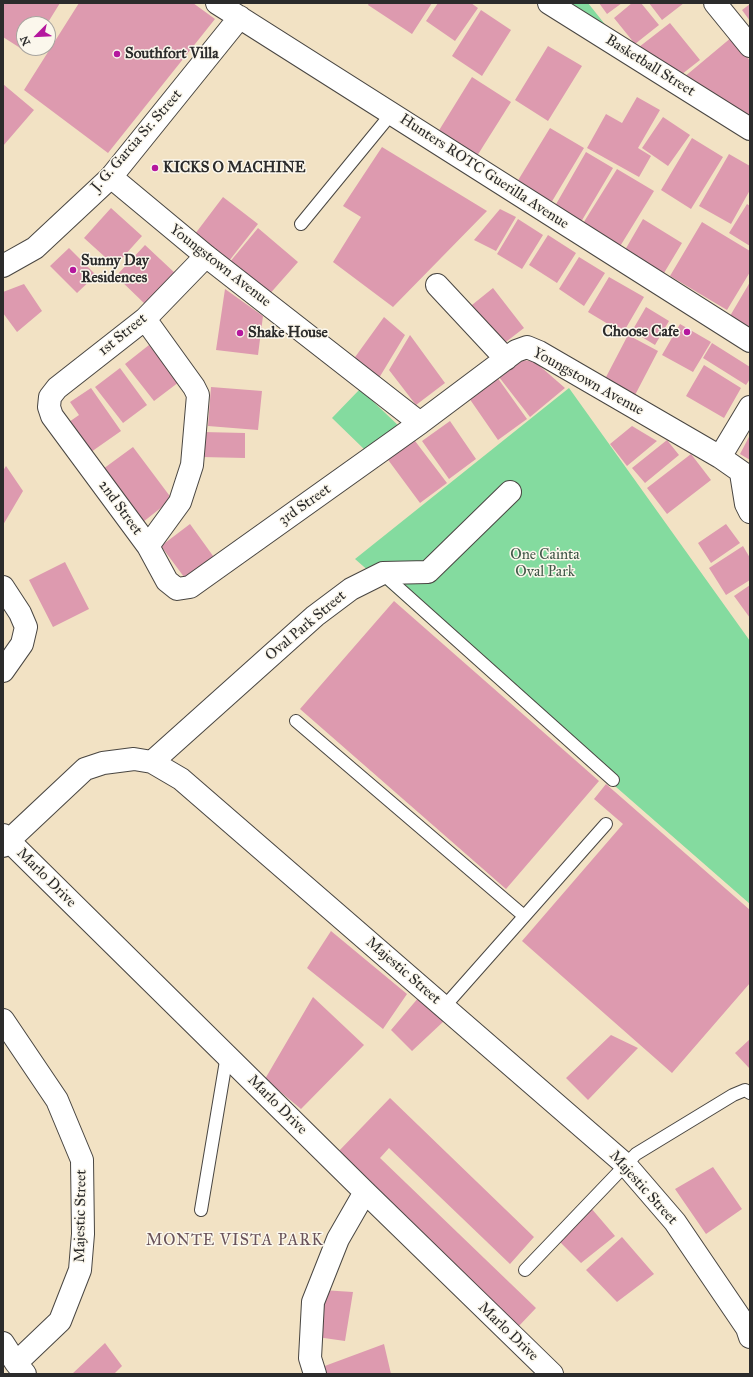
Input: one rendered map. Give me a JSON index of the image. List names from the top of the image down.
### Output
{
  "streets": {
    "street": [
      "Basketball Street",
      "J. G. Garcia Sr. Street",
      "Hunters ROTC Guerilla Avenue",
      "Youngstown Avenue",
      "1st Street",
      "3rd Street",
      "2nd Street",
      "Oval Park Street",
      "Marlo Drive",
      "Majestic Street"
    ]
  },
  "crossings": [
    ["J. G. Garcia Sr. Street", "Hunters ROTC Guerilla Avenue"],
    ["J. G. Garcia Sr. Street", "Youngstown Avenue"],
    ["Youngstown Avenue", "1st Street"],
    ["Youngstown Avenue", "3rd Street"],
    ["1st Street", "2nd Street"],
    ["3rd Street", "2nd Street"],
    ["Oval Park Street", "Majestic Street"],
    ["Marlo Drive", "Majestic Street"]
  ],
  "districts": ["MONTE VISTA PARK"],
  "parks": ["One Cainta Oval Park"],
  "places": [
    "Southfort Villa",
    "KICKS O MACHINE",
    "Sunny Day Residences",
    "Choose Cafe",
    "Shake House"
  ],
  "north": "bottom left"
}
